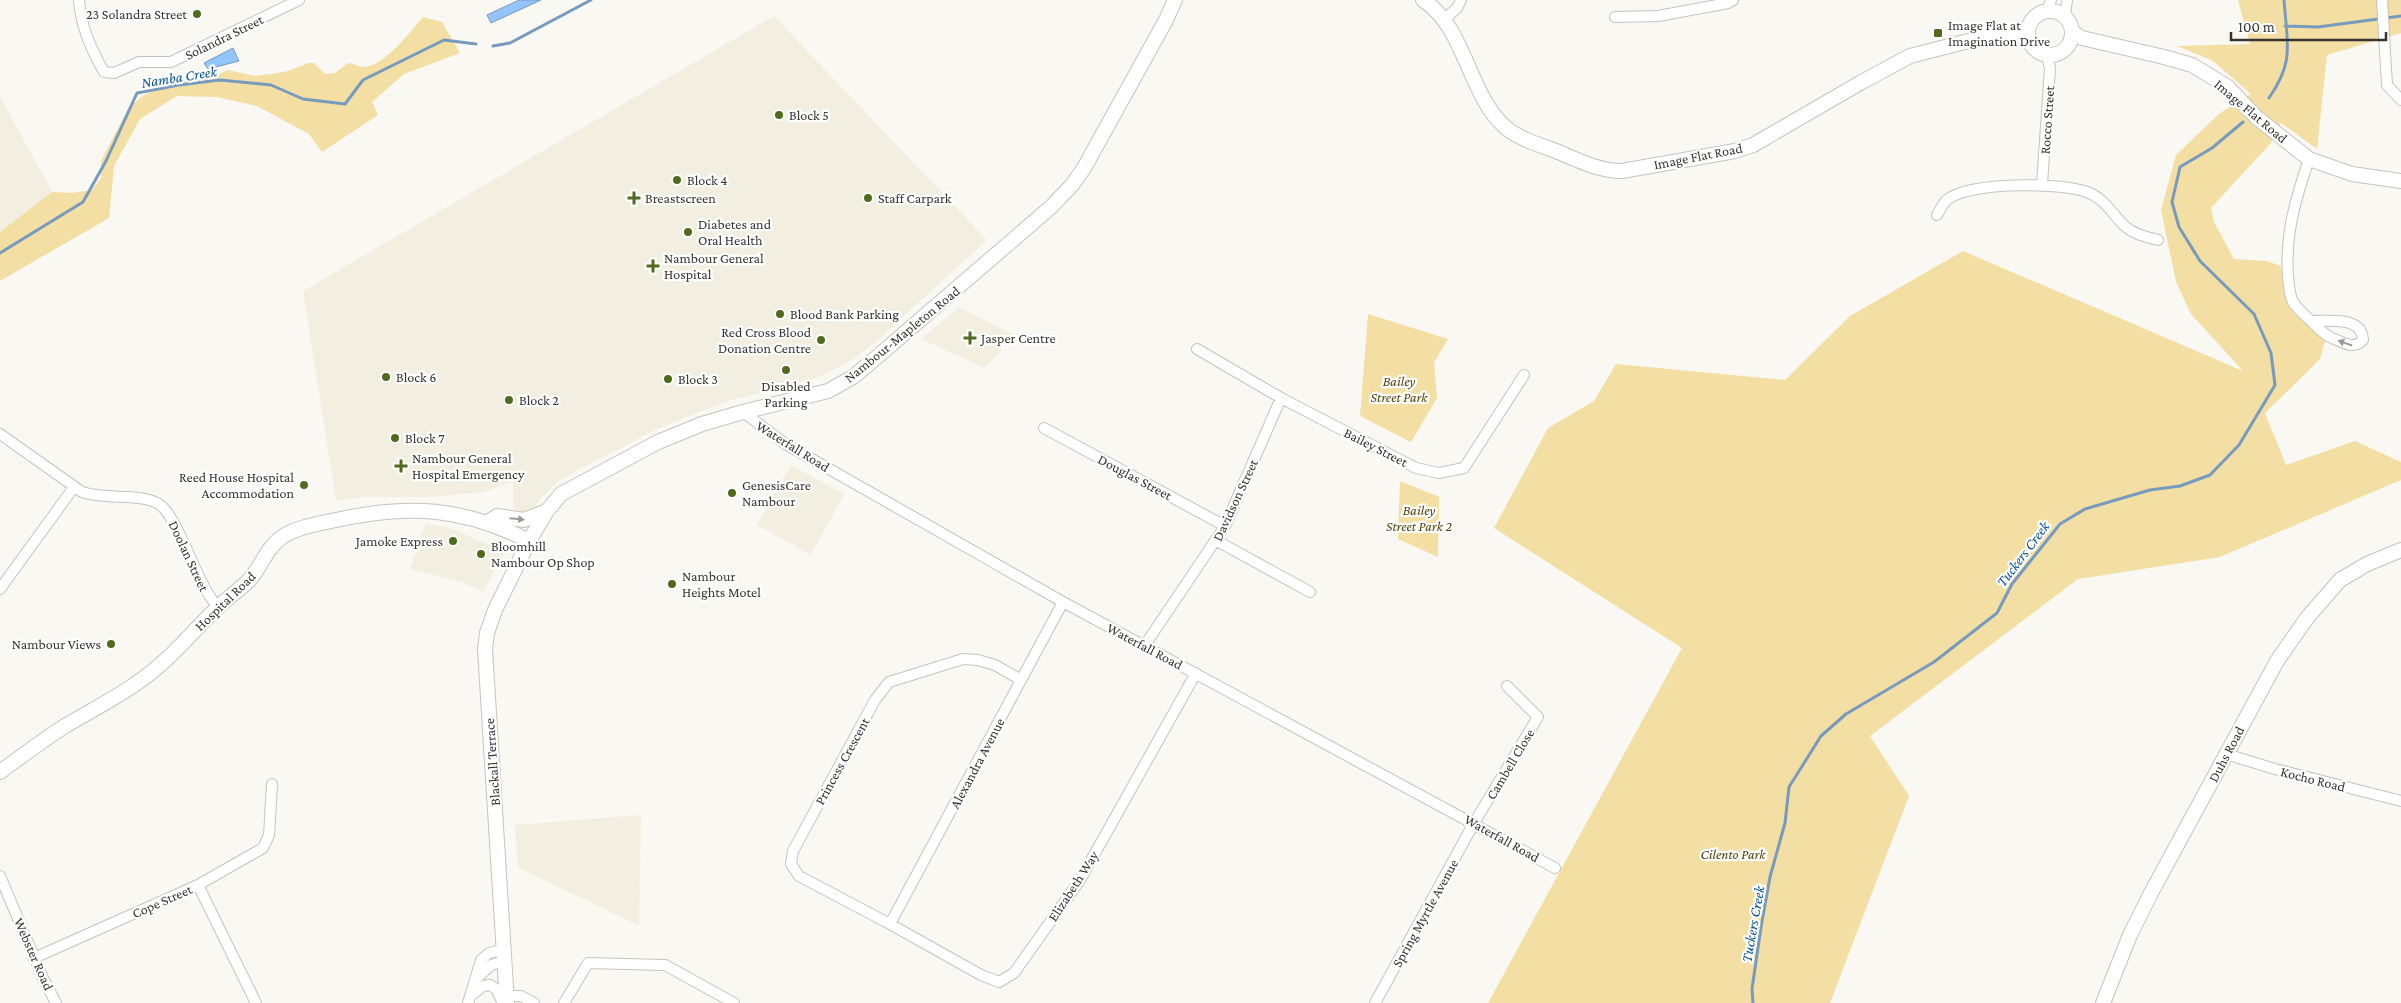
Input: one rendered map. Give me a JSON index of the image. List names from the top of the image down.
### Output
{
  "streets": {
    "street": [
      "Solandra Street",
      "Image Flat Road",
      "Rocco Street",
      "Nambour-Mapleton Road",
      "Waterfall Road",
      "Bailey Street",
      "Douglas Street",
      "Davidson Street",
      "Doolan Street",
      "Hospital Road",
      "Duhs Road",
      "Princess Crescent",
      "Blackall Terrace",
      "Alexandra Avenue",
      "Cambell Close",
      "Kocho Road",
      "Elizabeth Way",
      "Cope Street",
      "Spring Myrtle Avenue",
      "Webster Road"
    ]
  },
  "crossings": [
    ["Image Flat Road", "Rocco Street"],
    ["Nambour-Mapleton Road", "Waterfall Road"],
    ["Nambour-Mapleton Road", "Hospital Road"],
    ["Nambour-Mapleton Road", "Blackall Terrace"],
    ["Waterfall Road", "Davidson Street"],
    ["Waterfall Road", "Alexandra Avenue"],
    ["Waterfall Road", "Cambell Close"],
    ["Waterfall Road", "Elizabeth Way"],
    ["Waterfall Road", "Spring Myrtle Avenue"],
    ["Bailey Street", "Davidson Street"],
    ["Douglas Street", "Davidson Street"],
    ["Doolan Street", "Hospital Road"],
    ["Hospital Road", "Blackall Terrace"],
    ["Duhs Road", "Kocho Road"],
    ["Princess Crescent", "Alexandra Avenue"],
    ["Princess Crescent", "Elizabeth Way"],
    ["Alexandra Avenue", "Elizabeth Way"],
    ["Cambell Close", "Spring Myrtle Avenue"],
    ["Cope Street", "Webster Road"]
  ],
  "water": ["Namba Creek", "Tuckers Creek"],
  "parks": ["Bailey Street Park", "Bailey Street Park 2", "Cilento Park"],
  "places": {
    "other": [
      "23 Solandra Street",
      "Block 5",
      "Block 4",
      "Staff Carpark",
      "Diabetes and Oral Health",
      "Blood Bank Parking",
      "Red Cross Blood Donation Centre",
      "Disabled Parking",
      "Block 6",
      "Block 3",
      "Block 2",
      "Block 7",
      "Reed House Hospital Accommodation",
      "GenesisCare Nambour",
      "Jamoke Express",
      "Bloomhill Nambour Op Shop",
      "Nambour Heights Motel",
      "Nambour Views"
    ],
    "transit": ["Image Flat at Imagination Drive"],
    "health": [
      "Breastscreen",
      "Nambour General Hospital",
      "Jasper Centre",
      "Nambour General Hospital Emergency"
    ]
  },
  "scale_bar": "100 m"
}
